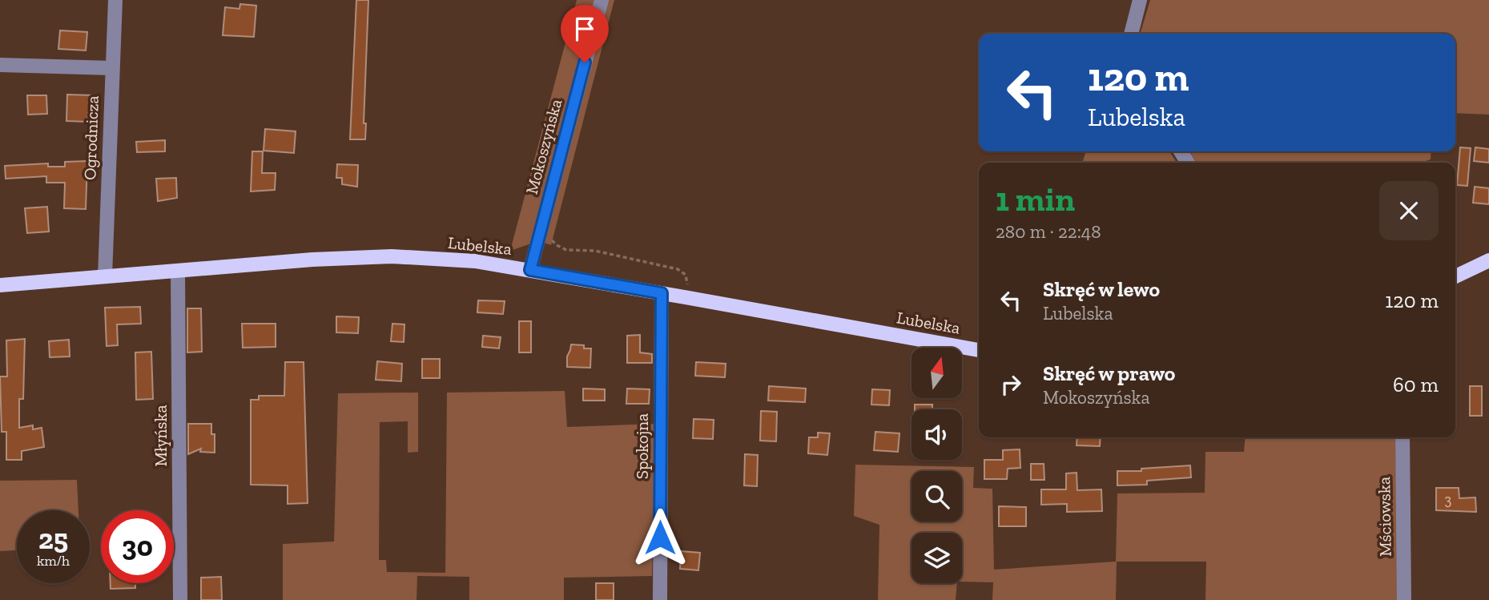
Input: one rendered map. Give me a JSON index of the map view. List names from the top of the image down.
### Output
{
  "streets": {
    "main road": ["Lubelska"],
    "street": [
      "Ogrodnicza",
      "Mokoszyńska",
      "Młyńska",
      "Spokojna",
      "Mściowska"
    ]
  },
  "crossings": [
    ["Ogrodnicza", "Lubelska"],
    ["Mokoszyńska", "Lubelska"],
    ["Lubelska", "Młyńska"],
    ["Lubelska", "Spokojna"]
  ],
  "house_numbers": ["3"],
  "north": "top",
  "page": {
    "turn": ["120 m", "Lubelska"],
    "heading": ["1 min", "280 m · 22:48"],
    "list": [
      {
        "name": "Skręć w lewo",
        "note": "Lubelska",
        "value": "120 m"
      },
      {
        "name": "Skręć w prawo",
        "note": "Mokoszyńska",
        "value": "60 m"
      }
    ],
    "speed": "25 km/h",
    "limit": "30"
  }
}
